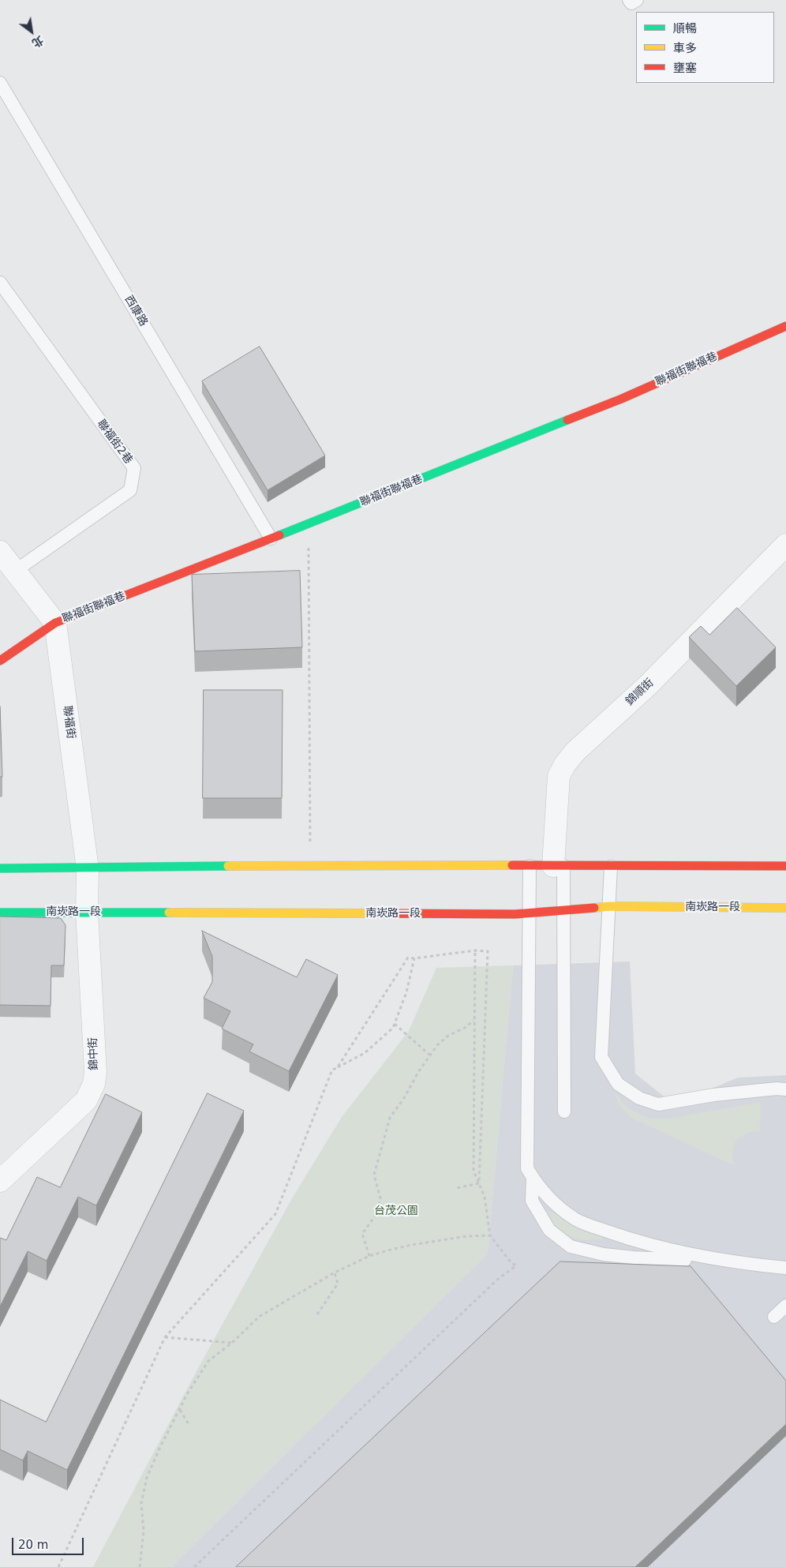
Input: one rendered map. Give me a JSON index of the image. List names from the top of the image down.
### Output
{
  "streets": {
    "main road": ["聯福街聯福巷", "南崁路一段"],
    "street": ["錦順街", "聯福街", "錦中街"],
    "lane": ["西康路", "聯福街2巷"]
  },
  "crossings": [
    ["西康路", "聯福街聯福巷"],
    ["聯福街聯福巷", "聯福街"],
    ["聯福街", "南崁路一段"],
    ["聯福街", "錦中街"],
    ["南崁路一段", "錦中街"]
  ],
  "parks": ["台茂公園"],
  "legend": ["順暢", "車多", "壅塞"],
  "scale_bar": "20 m",
  "north": "bottom right"
}
